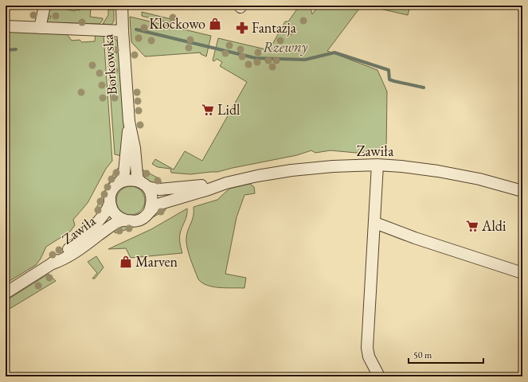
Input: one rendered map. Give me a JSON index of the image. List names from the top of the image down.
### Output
{
  "streets": {
    "street": ["Borkowska", "Zawiła"]
  },
  "crossings": [
    ["Borkowska", "Zawiła"]
  ],
  "water": ["Rzewny"],
  "places": {
    "shop": ["Klockowo", "Marven"],
    "pharmacy": ["Fantazja"],
    "supermarket": ["Lidl", "Aldi"]
  },
  "scale_bar": "50 m"
}
